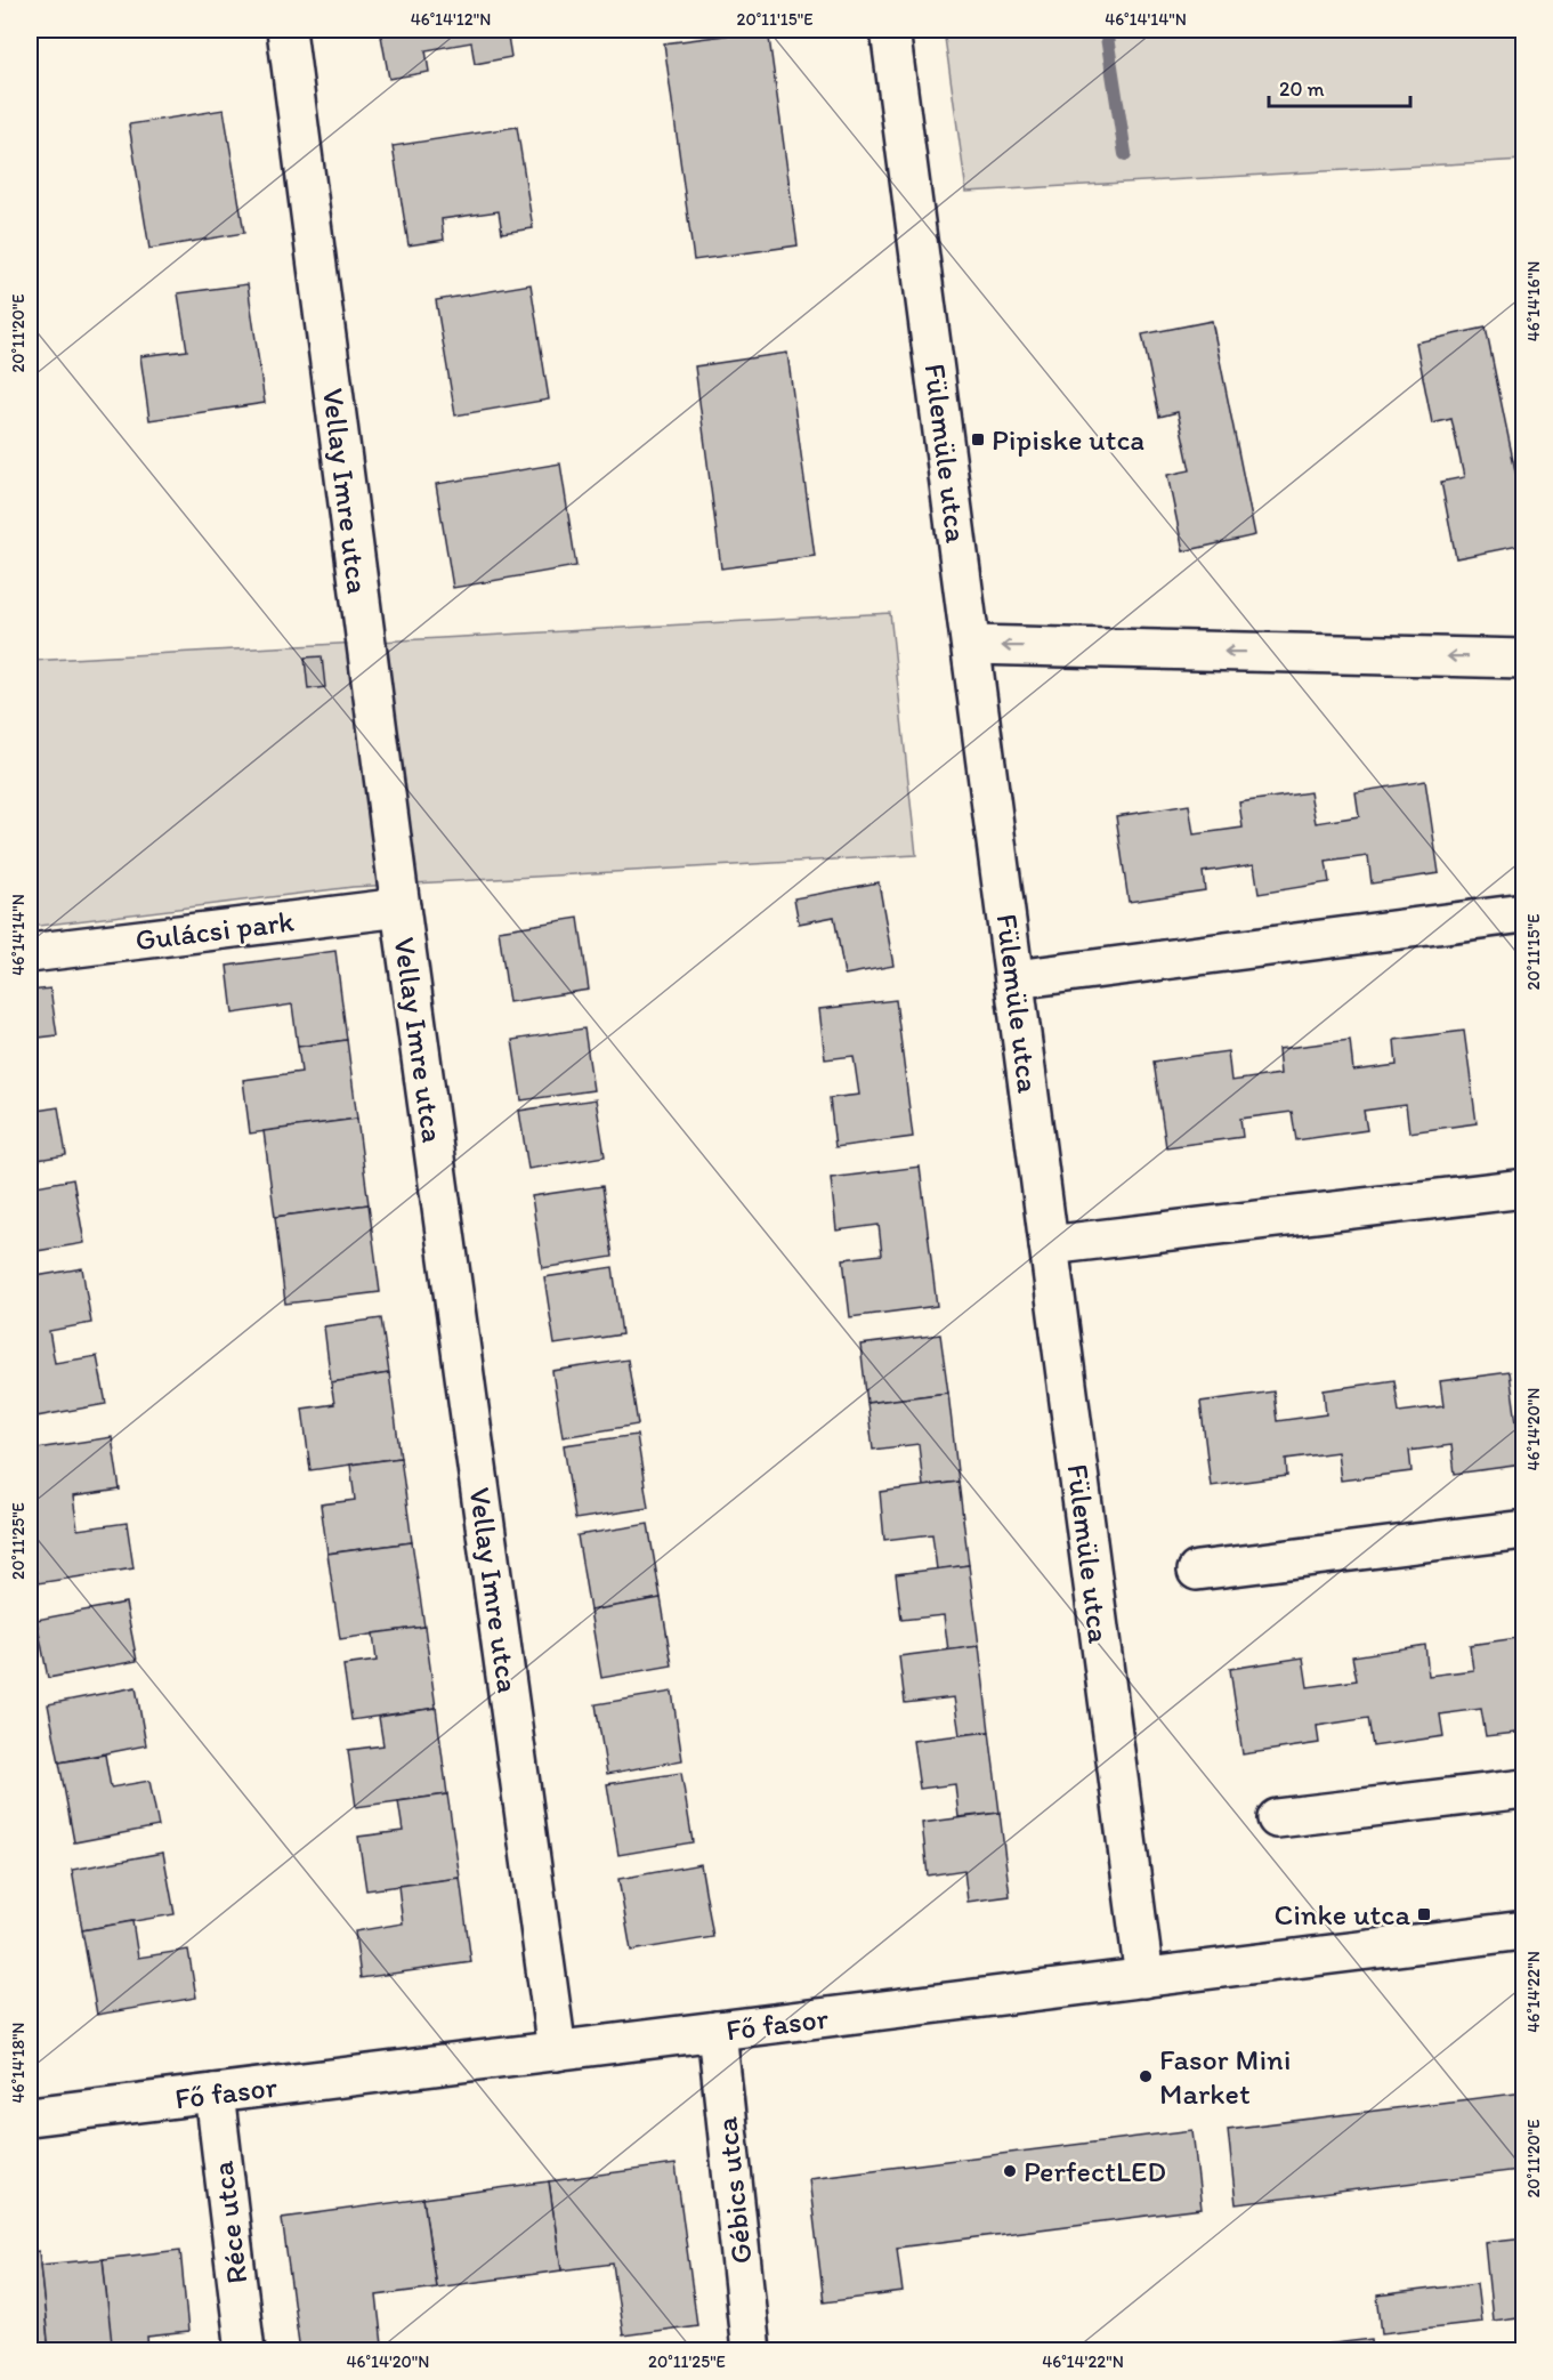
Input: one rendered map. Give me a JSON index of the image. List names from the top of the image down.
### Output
{
  "streets": {
    "street": [
      "Fülemüle utca",
      "Vellay Imre utca",
      "Gulácsi park",
      "Fő fasor",
      "Gébics utca",
      "Réce utca"
    ]
  },
  "crossings": [
    ["Fülemüle utca", "Fő fasor"],
    ["Vellay Imre utca", "Gulácsi park"],
    ["Vellay Imre utca", "Fő fasor"],
    ["Fő fasor", "Gébics utca"],
    ["Fő fasor", "Réce utca"]
  ],
  "places": {
    "transit": ["Pipiske utca", "Cinke utca"],
    "other": ["Fasor Mini Market", "PerfectLED"]
  },
  "scale_bar": "20 m",
  "coordinates": [
    "46°14'12\"N",
    "20°11'15\"E",
    "46°14'14\"N",
    "46°14'16\"N",
    "20°11'20\"E",
    "46°14'20\"N",
    "20°11'25\"E",
    "46°14'22\"N",
    "46°14'18\"N"
  ]
}
